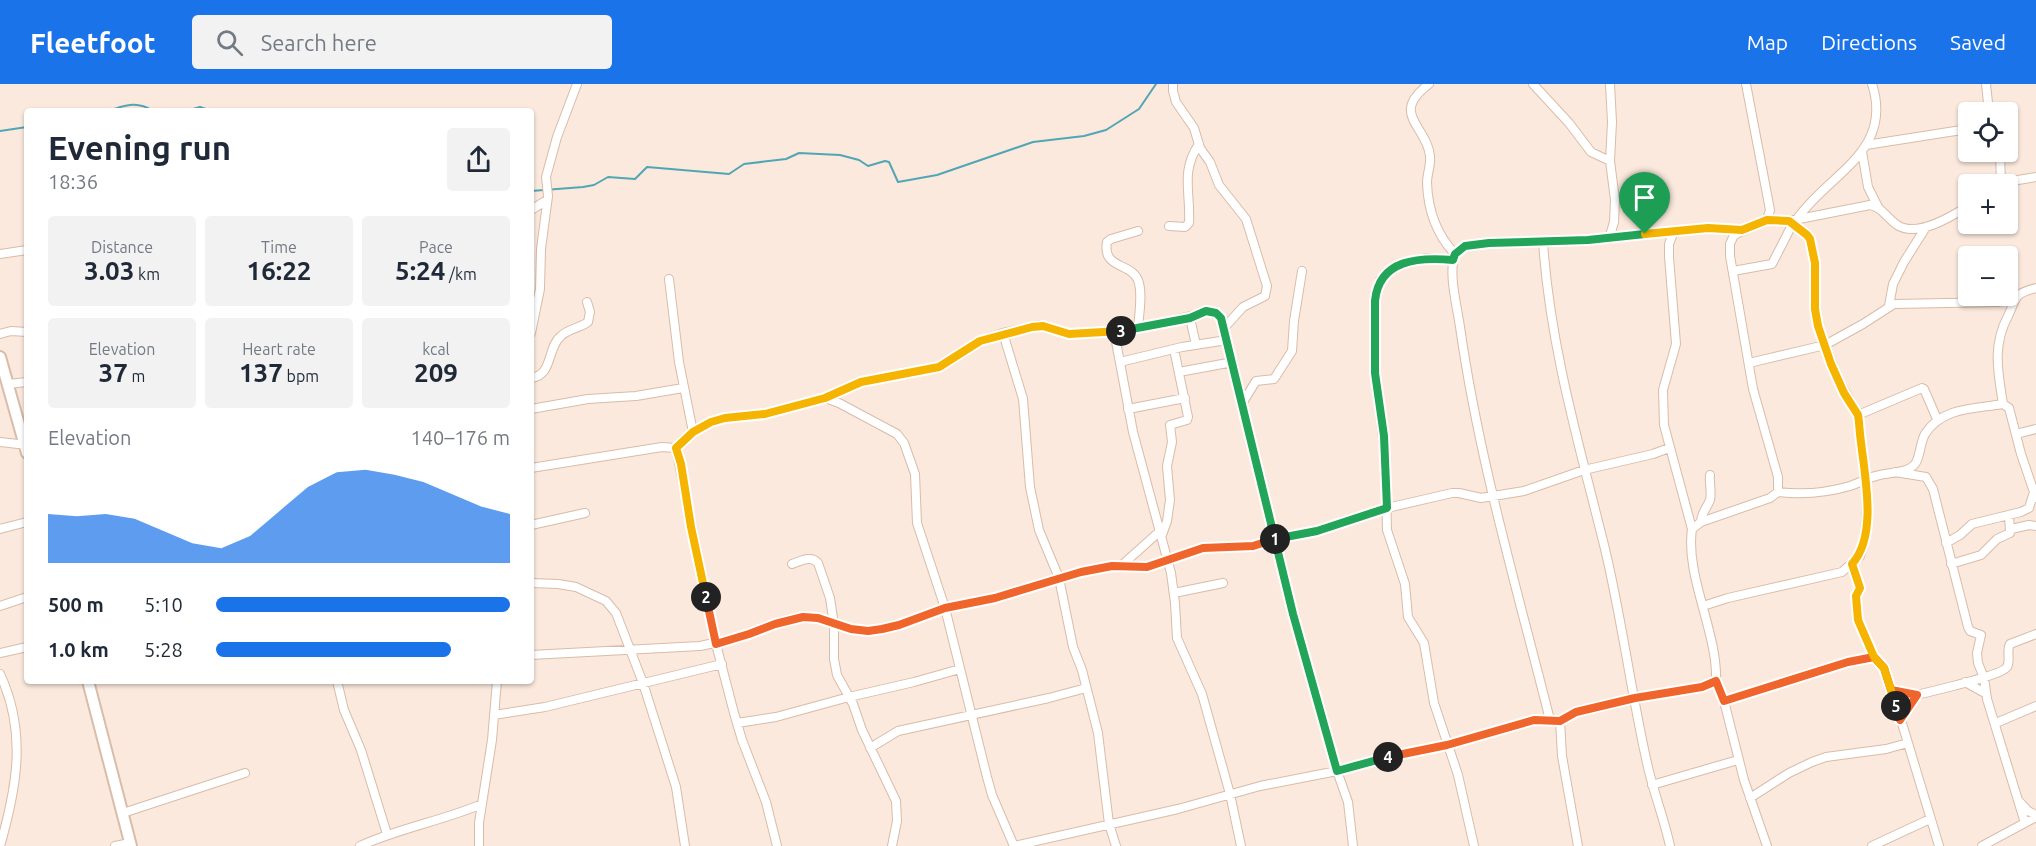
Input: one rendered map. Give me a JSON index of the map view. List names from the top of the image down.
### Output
{
  "page": {
    "header": "Fleetfoot",
    "search": "Search here",
    "nav": ["Map", "Directions", "Saved"],
    "map_buttons": ["+", "−"],
    "heading": ["Evening run", "18:36"],
    "stats": [
      ["Distance", "3.03 km"],
      ["Time", "16:22"],
      ["Pace", "5:24 /km"],
      ["Elevation", "37 m"],
      ["Heart rate", "137 bpm"],
      ["kcal", "209"]
    ],
    "pins": [
      "3",
      "1",
      "2",
      "5",
      "4"
    ],
    "chart": ["Elevation", "140–176 m"],
    "list": [
      {
        "name": "500 m",
        "note": "5:10"
      },
      {
        "name": "1.0 km",
        "note": "5:28"
      }
    ]
  }
}
